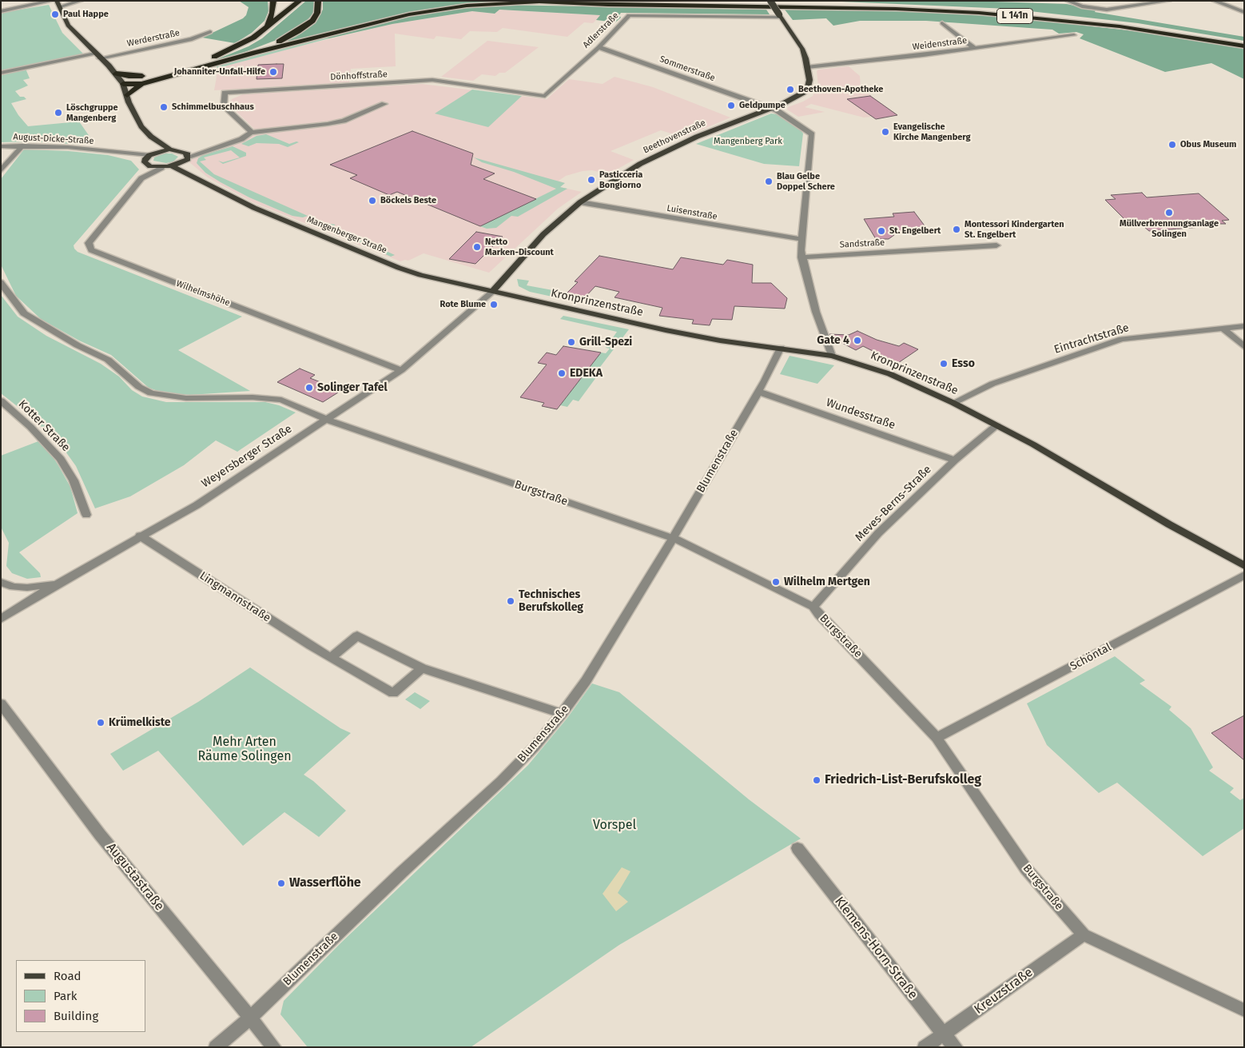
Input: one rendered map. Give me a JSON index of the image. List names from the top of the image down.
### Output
{
  "streets": {
    "highway": ["L 141n"],
    "main road": ["Beethovenstraße", "Mangenberger Straße", "Kronprinzenstraße"],
    "street": [
      "Adlerstraße",
      "Werderstraße",
      "Weidenstraße",
      "Sommerstraße",
      "Dönhoffstraße",
      "August-Dicke-Straße",
      "Luisenstraße",
      "Sandstraße",
      "Wilhelmshöhe",
      "Eintrachtstraße",
      "Wundesstraße",
      "Kotter Straße",
      "Weyersberger Straße",
      "Blumenstraße",
      "Burgstraße",
      "Meves-Berns-Straße",
      "Lingmannstraße",
      "Schöntal",
      "Augustastraße",
      "Klemens-Horn-Straße",
      "Kreuzstraße"
    ]
  },
  "crossings": [
    ["Adlerstraße", "Sommerstraße"],
    ["Adlerstraße", "Dönhoffstraße"],
    ["Adlerstraße", "Beethovenstraße"],
    ["Weidenstraße", "Beethovenstraße"],
    ["Sommerstraße", "Beethovenstraße"],
    ["Beethovenstraße", "Luisenstraße"],
    ["Beethovenstraße", "Mangenberger Straße"],
    ["Beethovenstraße", "Kronprinzenstraße"],
    ["Beethovenstraße", "Weyersberger Straße"],
    ["August-Dicke-Straße", "Wilhelmshöhe"],
    ["Mangenberger Straße", "Kronprinzenstraße"],
    ["Mangenberger Straße", "Weyersberger Straße"],
    ["Wilhelmshöhe", "Weyersberger Straße"],
    ["Kronprinzenstraße", "Eintrachtstraße"],
    ["Kronprinzenstraße", "Weyersberger Straße"],
    ["Kronprinzenstraße", "Blumenstraße"],
    ["Kronprinzenstraße", "Meves-Berns-Straße"],
    ["Wundesstraße", "Blumenstraße"],
    ["Wundesstraße", "Meves-Berns-Straße"],
    ["Weyersberger Straße", "Burgstraße"],
    ["Weyersberger Straße", "Lingmannstraße"],
    ["Blumenstraße", "Burgstraße"],
    ["Blumenstraße", "Augustastraße"],
    ["Burgstraße", "Meves-Berns-Straße"],
    ["Burgstraße", "Schöntal"],
    ["Burgstraße", "Kreuzstraße"],
    ["Klemens-Horn-Straße", "Kreuzstraße"]
  ],
  "parks": ["Mangenberg Park", "Mehr Arten Räume Solingen", "Vorspel"],
  "places": [
    "Paul Happe",
    "Johanniter-Unfall-Hilfe",
    "Beethoven-Apotheke",
    "Geldpumpe",
    "Schimmelbuschhaus",
    "Löschgruppe Mangenberg",
    "Evangelische Kirche Mangenberg",
    "Obus Museum",
    "Pasticceria Bongiorno",
    "Blau Gelbe Doppel Schere",
    "Böckels Beste",
    "Müllverbrennungsanlage Solingen",
    "Montessori Kindergarten St. Engelbert",
    "St. Engelbert",
    "Netto Marken-Discount",
    "Rote Blume",
    "Gate 4",
    "Grill-Spezi",
    "Esso",
    "EDEKA",
    "Solinger Tafel",
    "Wilhelm Mertgen",
    "Technisches Berufskolleg",
    "Krümelkiste",
    "Friedrich-List-Berufskolleg",
    "Wasserflöhe"
  ],
  "legend": ["Road", "Park", "Building"]
}
